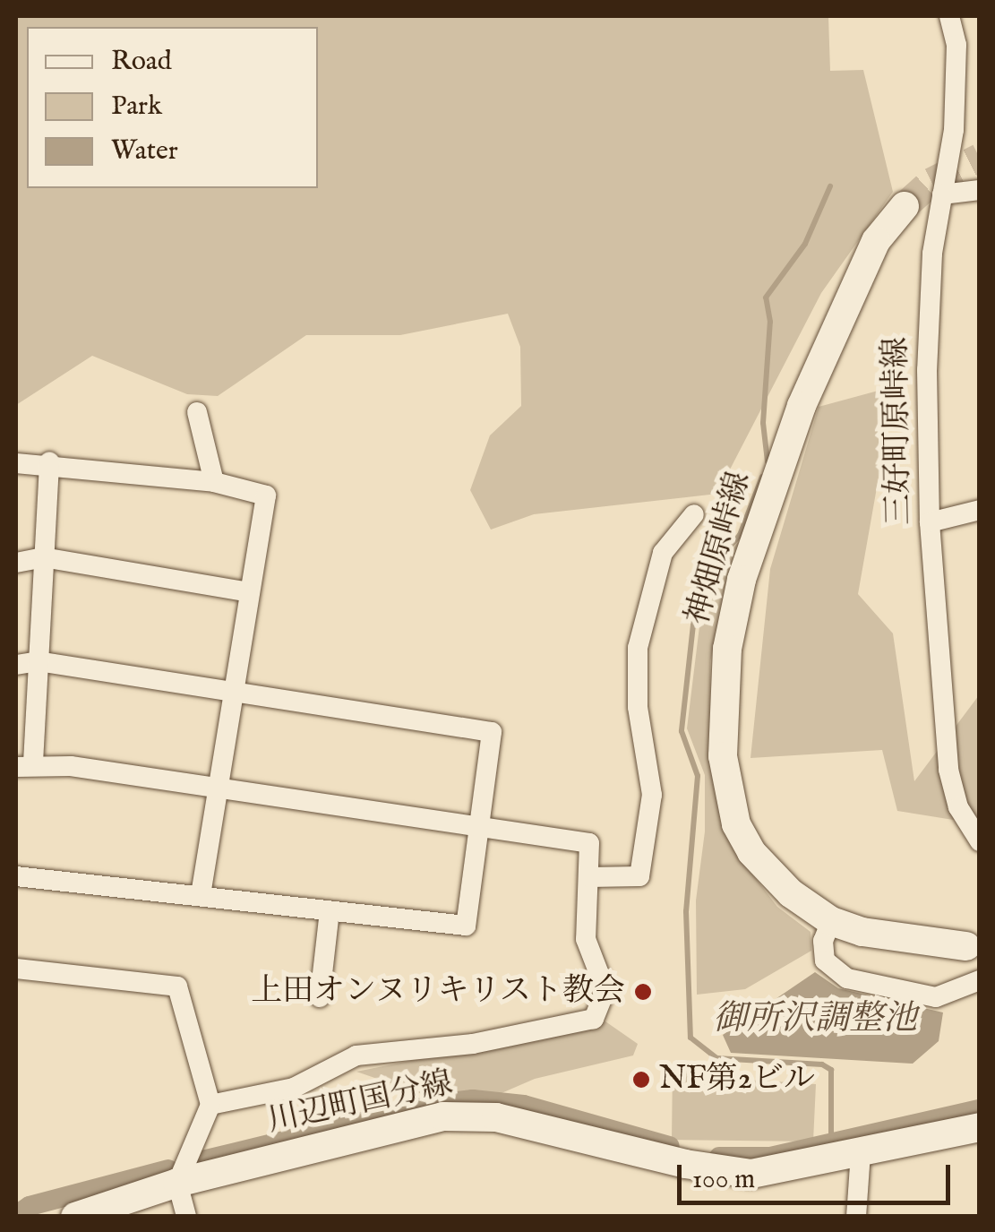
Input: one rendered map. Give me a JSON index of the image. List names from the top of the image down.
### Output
{
  "streets": {
    "street": ["三好町原峠線", "神畑原峠線", "川辺町国分線"]
  },
  "water": ["御所沢調整池"],
  "places": ["上田オンヌリキリスト教会", "NF第2ビル"],
  "legend": ["Road", "Park", "Water"],
  "scale_bar": "100 m"
}
